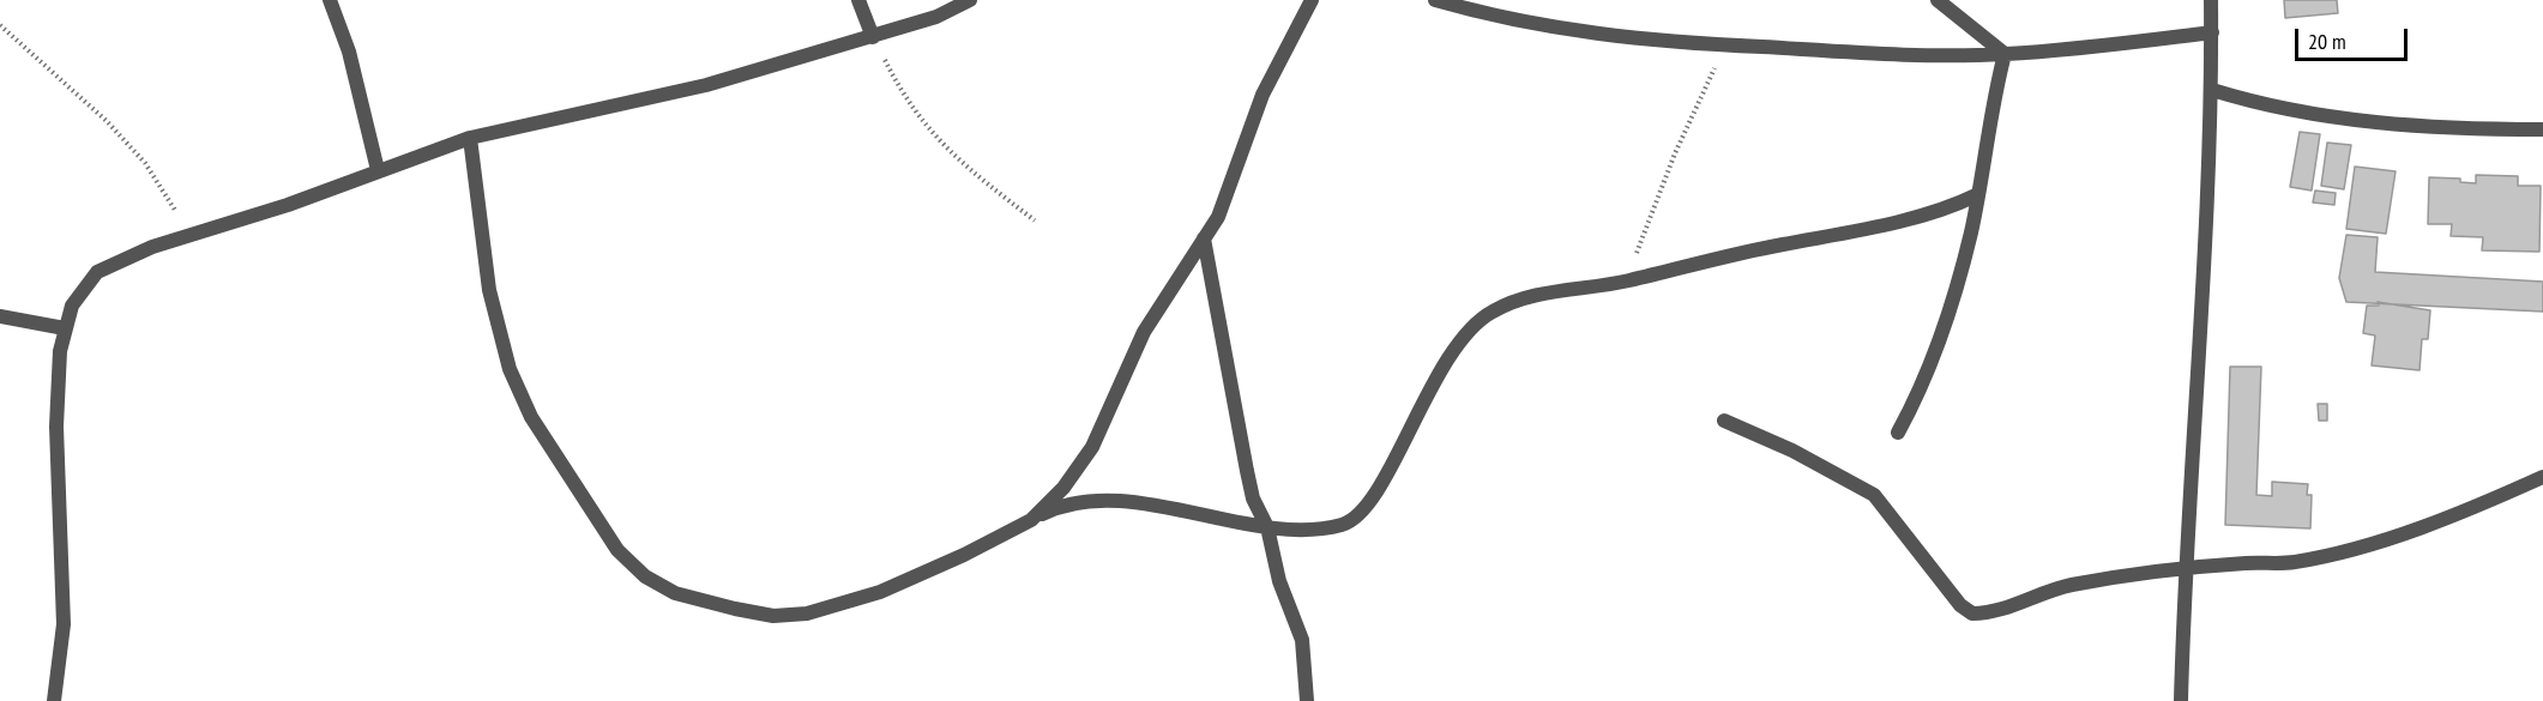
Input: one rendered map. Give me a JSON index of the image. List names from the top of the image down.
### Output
{
  "scale_bar": "20 m"
}
